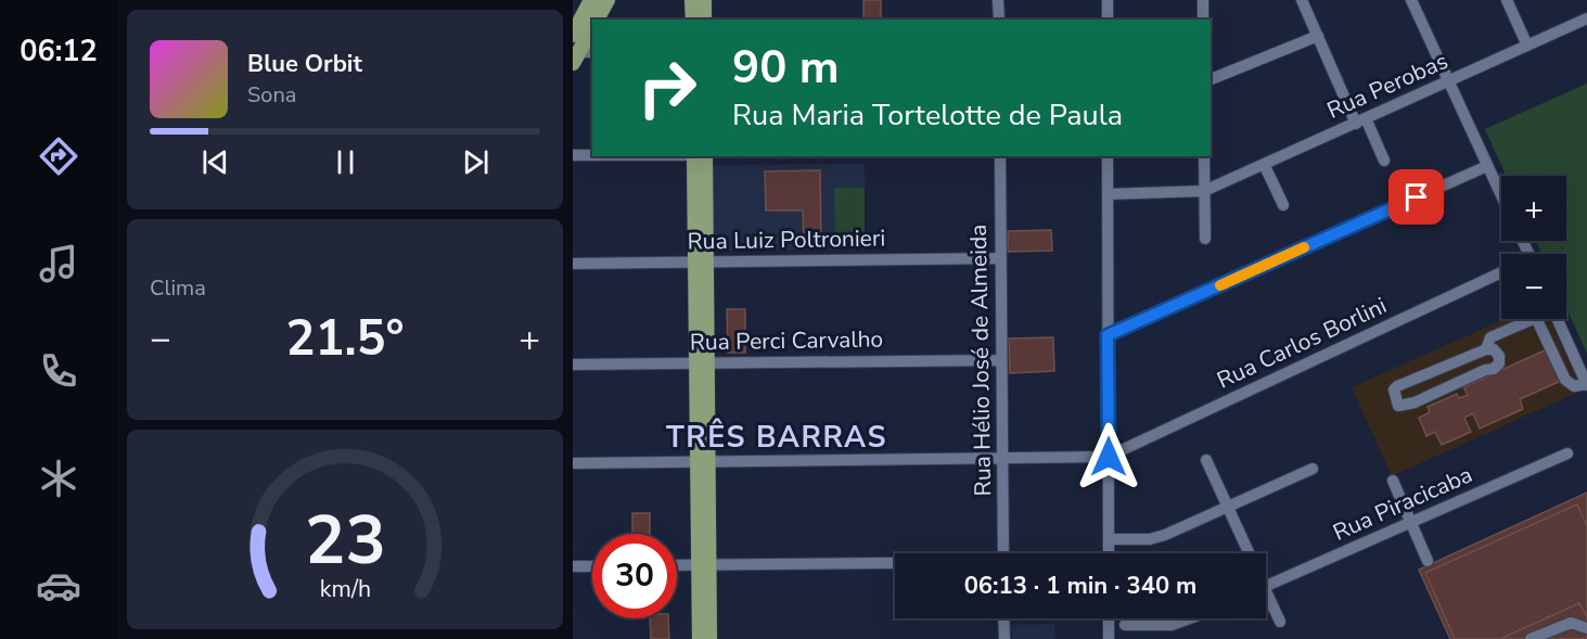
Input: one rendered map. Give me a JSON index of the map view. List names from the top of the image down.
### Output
{
  "streets": {
    "street": [
      "Rua Perobas",
      "Rua Luiz Poltronieri",
      "Rua Perci Carvalho",
      "Rua Carlos Borlini",
      "Rua Hélio José de Almeida",
      "Rua Piracicaba"
    ]
  },
  "crossings": [
    ["Rua Luiz Poltronieri", "Rua Hélio José de Almeida"],
    ["Rua Perci Carvalho", "Rua Hélio José de Almeida"]
  ],
  "districts": ["TRÊS BARRAS"],
  "page": {
    "tabs": "06:12",
    "turn": ["90 m", "Rua Maria Tortelotte de Paula"],
    "song": ["Blue Orbit", "Sona"],
    "map_buttons": ["+", "−"],
    "tile": "Clima",
    "heat": ["−", "21.5°", "+"],
    "limit": "30",
    "trip": "06:13 · 1 min · 340 m",
    "gauge": ["23", "km/h"]
  }
}
